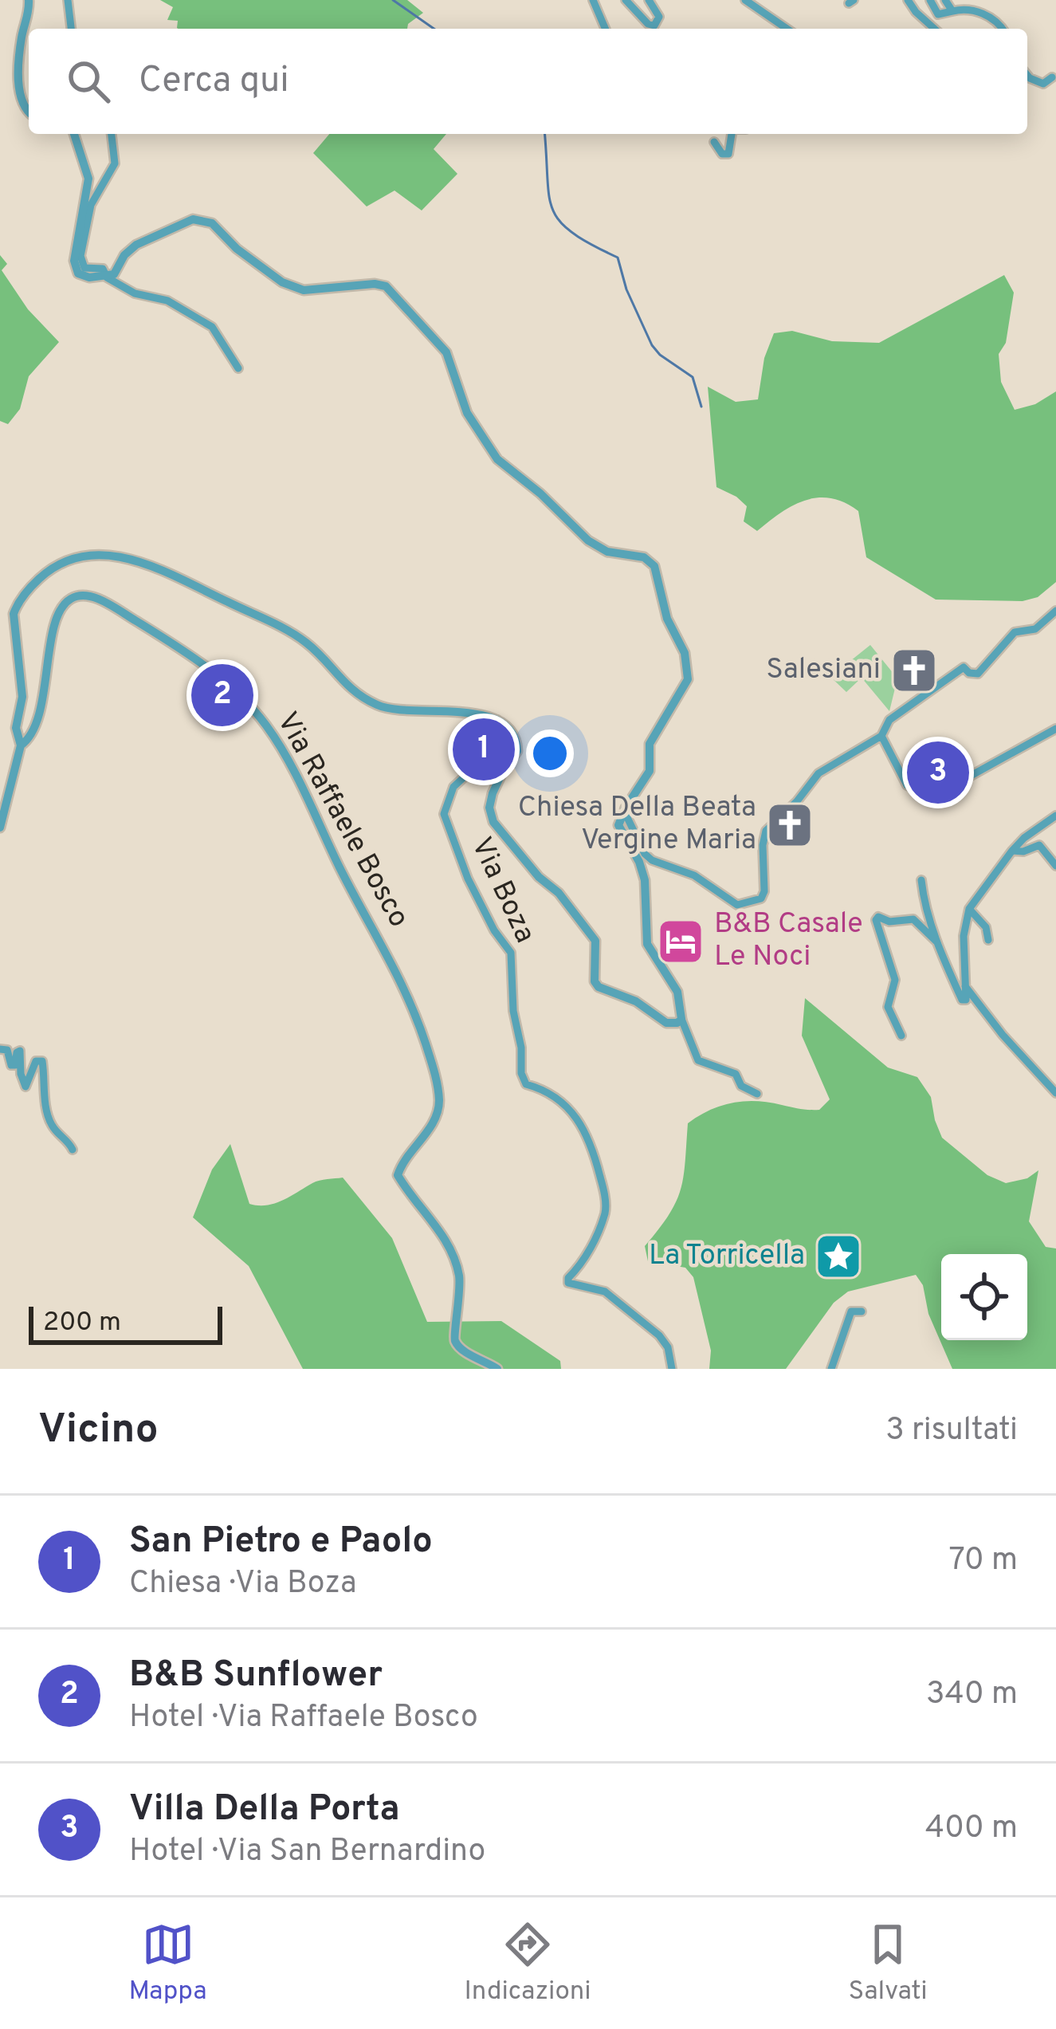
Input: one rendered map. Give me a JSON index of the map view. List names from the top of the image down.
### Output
{
  "streets": {
    "street": ["Via Raffaele Bosco", "Via Boza"]
  },
  "places": {
    "church": ["Salesiani", "Chiesa Della Beata Vergine Maria"],
    "hotel": ["B&B Casale Le Noci"],
    "place": ["La Torricella"]
  },
  "scale_bar": "200 m",
  "page": {
    "search": "Cerca qui",
    "pins": ["2", "1", "3"],
    "scale": "200 m",
    "heading": ["Vicino", "3 risultati"],
    "list": [
      {
        "mark": "1",
        "name": "San Pietro e Paolo",
        "note": "Chiesa · Via Boza",
        "value": "70 m"
      },
      {
        "mark": "2",
        "name": "B&B Sunflower",
        "note": "Hotel · Via Raffaele Bosco",
        "value": "340 m"
      },
      {
        "mark": "3",
        "name": "Villa Della Porta",
        "note": "Hotel · Via San Bernardino",
        "value": "400 m"
      }
    ],
    "nav": ["Mappa", "Indicazioni", "Salvati"]
  }
}
